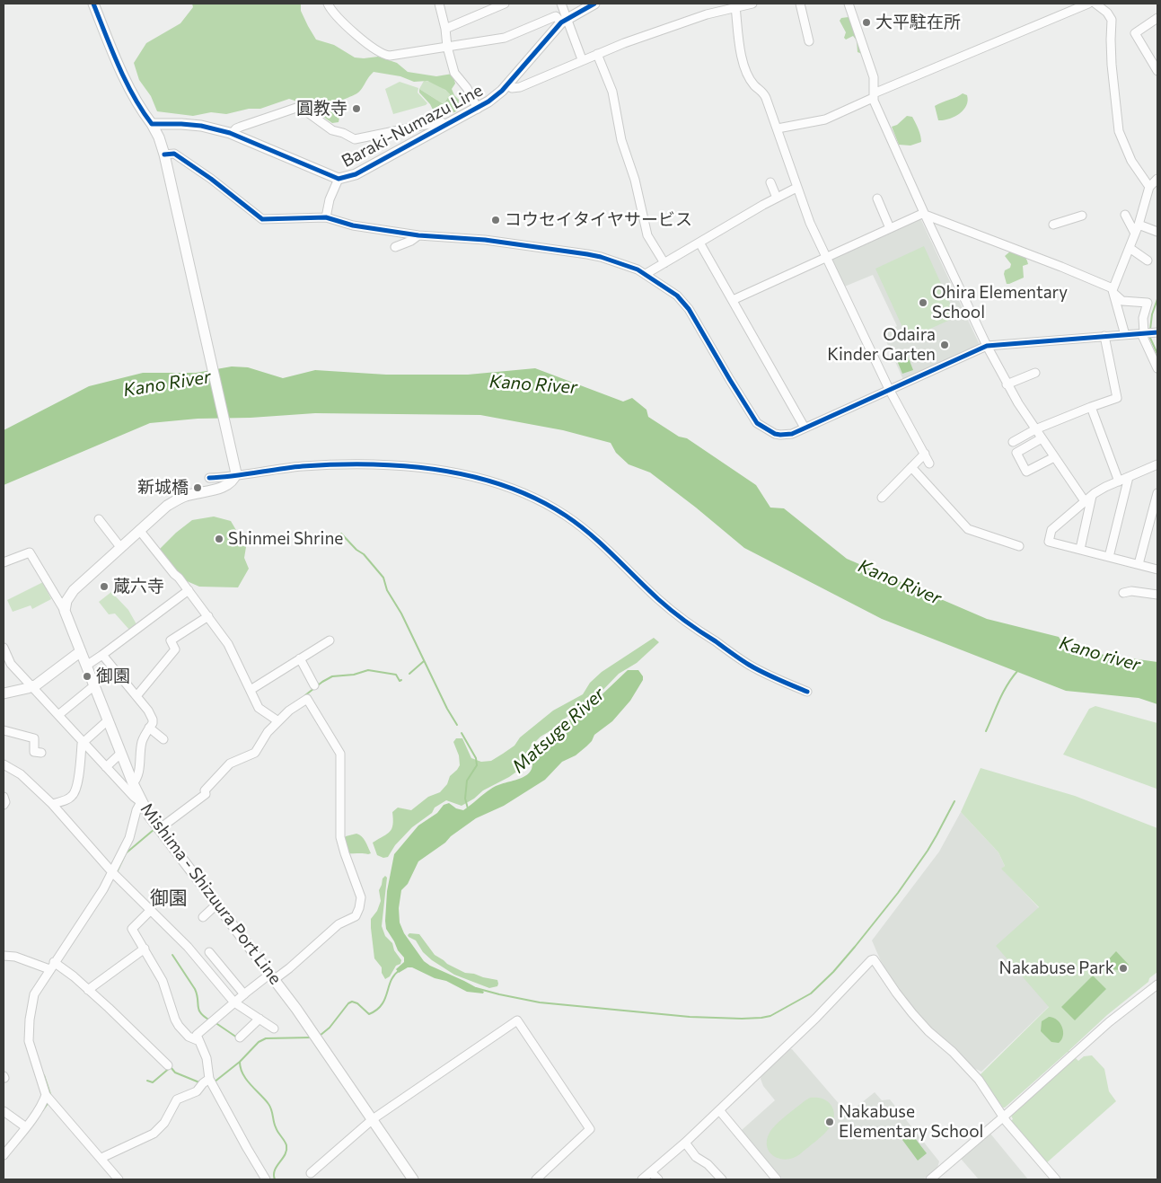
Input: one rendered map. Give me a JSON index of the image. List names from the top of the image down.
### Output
{
  "streets": {
    "main road": ["Baraki-Numazu Line", "Mishima - Shizuura Port Line"]
  },
  "districts": ["御園"],
  "water": ["Kano River", "Kano river", "Matsuge River"],
  "places": [
    "大平駐在所",
    "圓教寺",
    "コウセイタイヤサービス",
    "Ohira Elementary School",
    "Odaira Kinder Garten",
    "新城橋",
    "Shinmei Shrine",
    "蔵六寺",
    "御園",
    "Nakabuse Park",
    "Nakabuse Elementary School"
  ]
}
